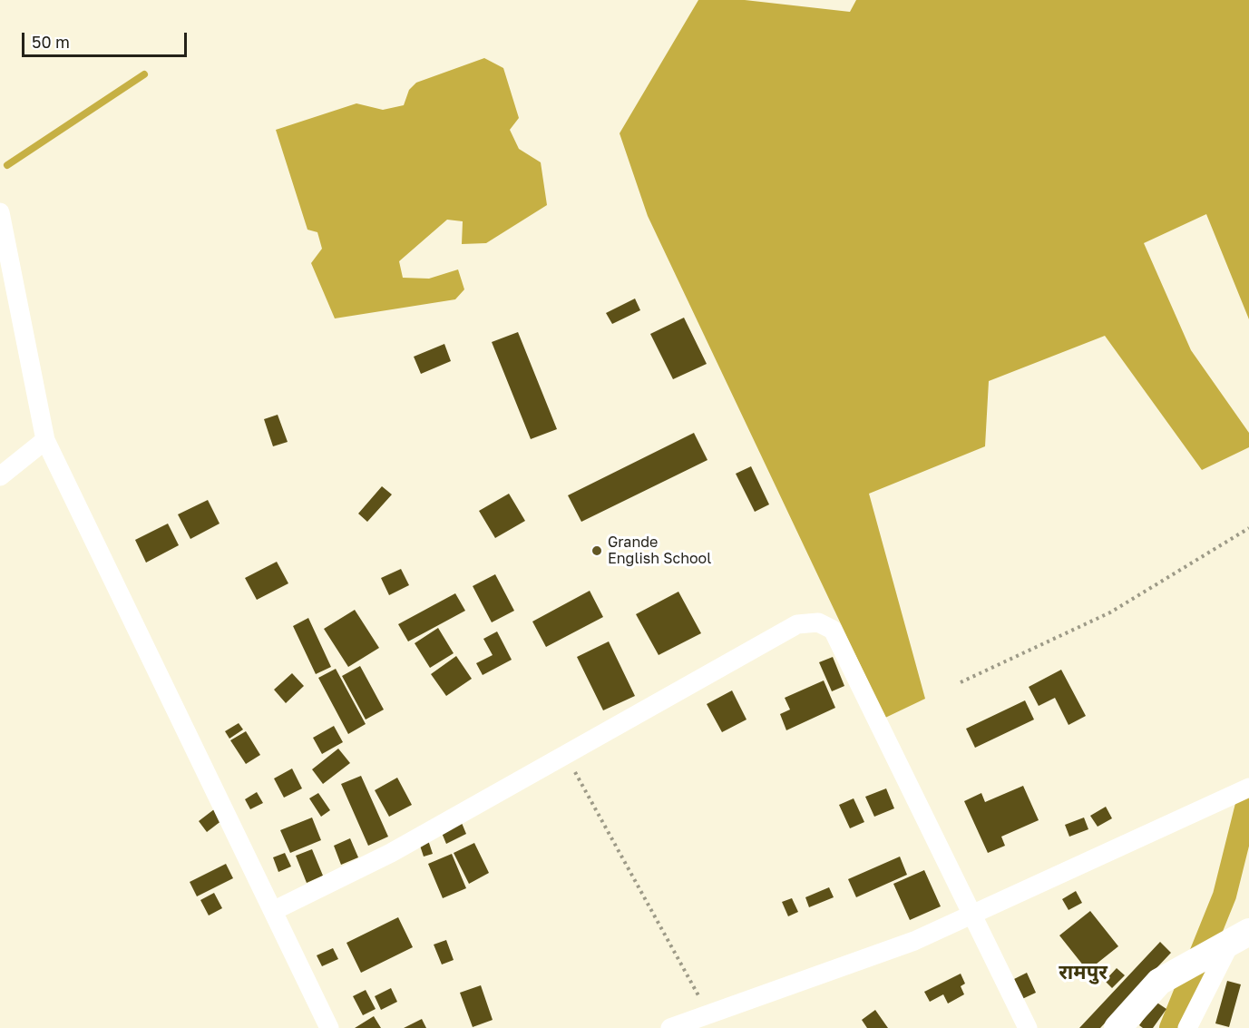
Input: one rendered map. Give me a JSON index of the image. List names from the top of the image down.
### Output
{
  "districts": ["रामपुर"],
  "places": ["Grande English School"],
  "scale_bar": "50 m"
}
